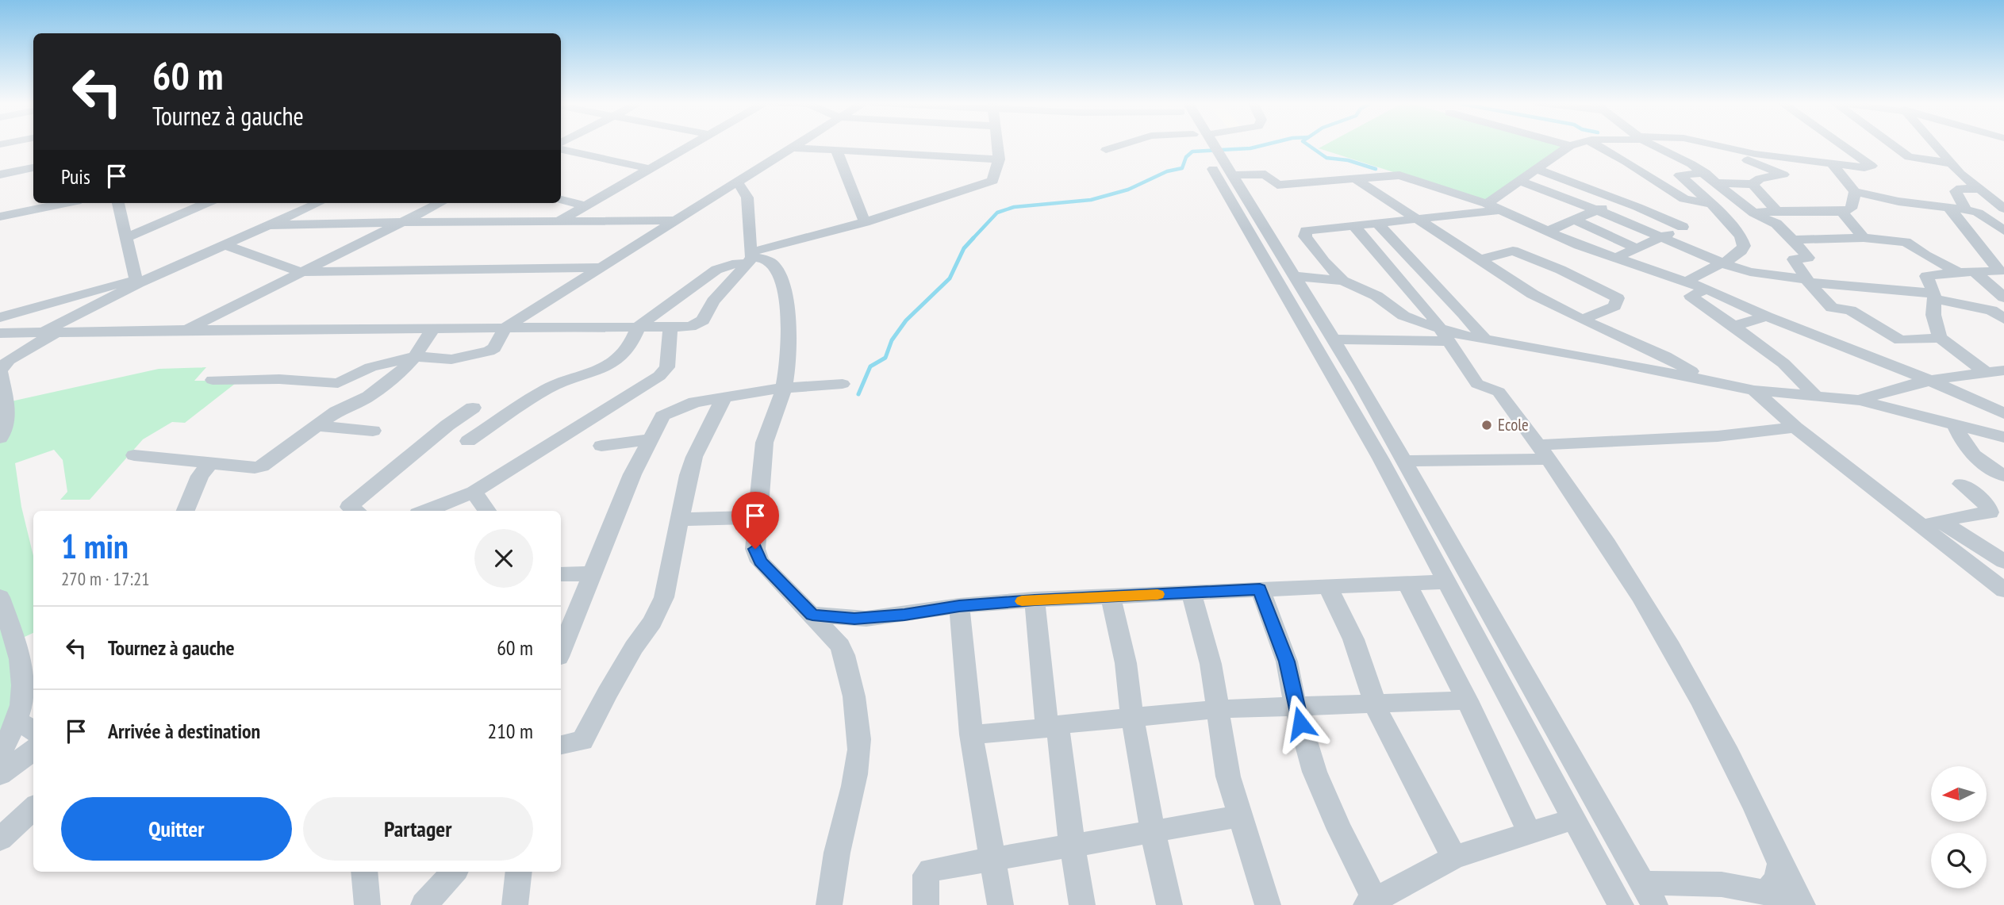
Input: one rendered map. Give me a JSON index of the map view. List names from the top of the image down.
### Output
{
  "places": ["Ecole"],
  "north": "left",
  "page": {
    "turn": ["60 m", "Tournez à gauche"],
    "then": "Puis",
    "heading": ["1 min", "270 m · 17:21"],
    "list": [
      {
        "name": "Tournez à gauche",
        "value": "60 m"
      },
      {
        "name": "Arrivée à destination",
        "value": "210 m"
      }
    ],
    "buttons": ["Quitter", "Partager"]
  }
}
